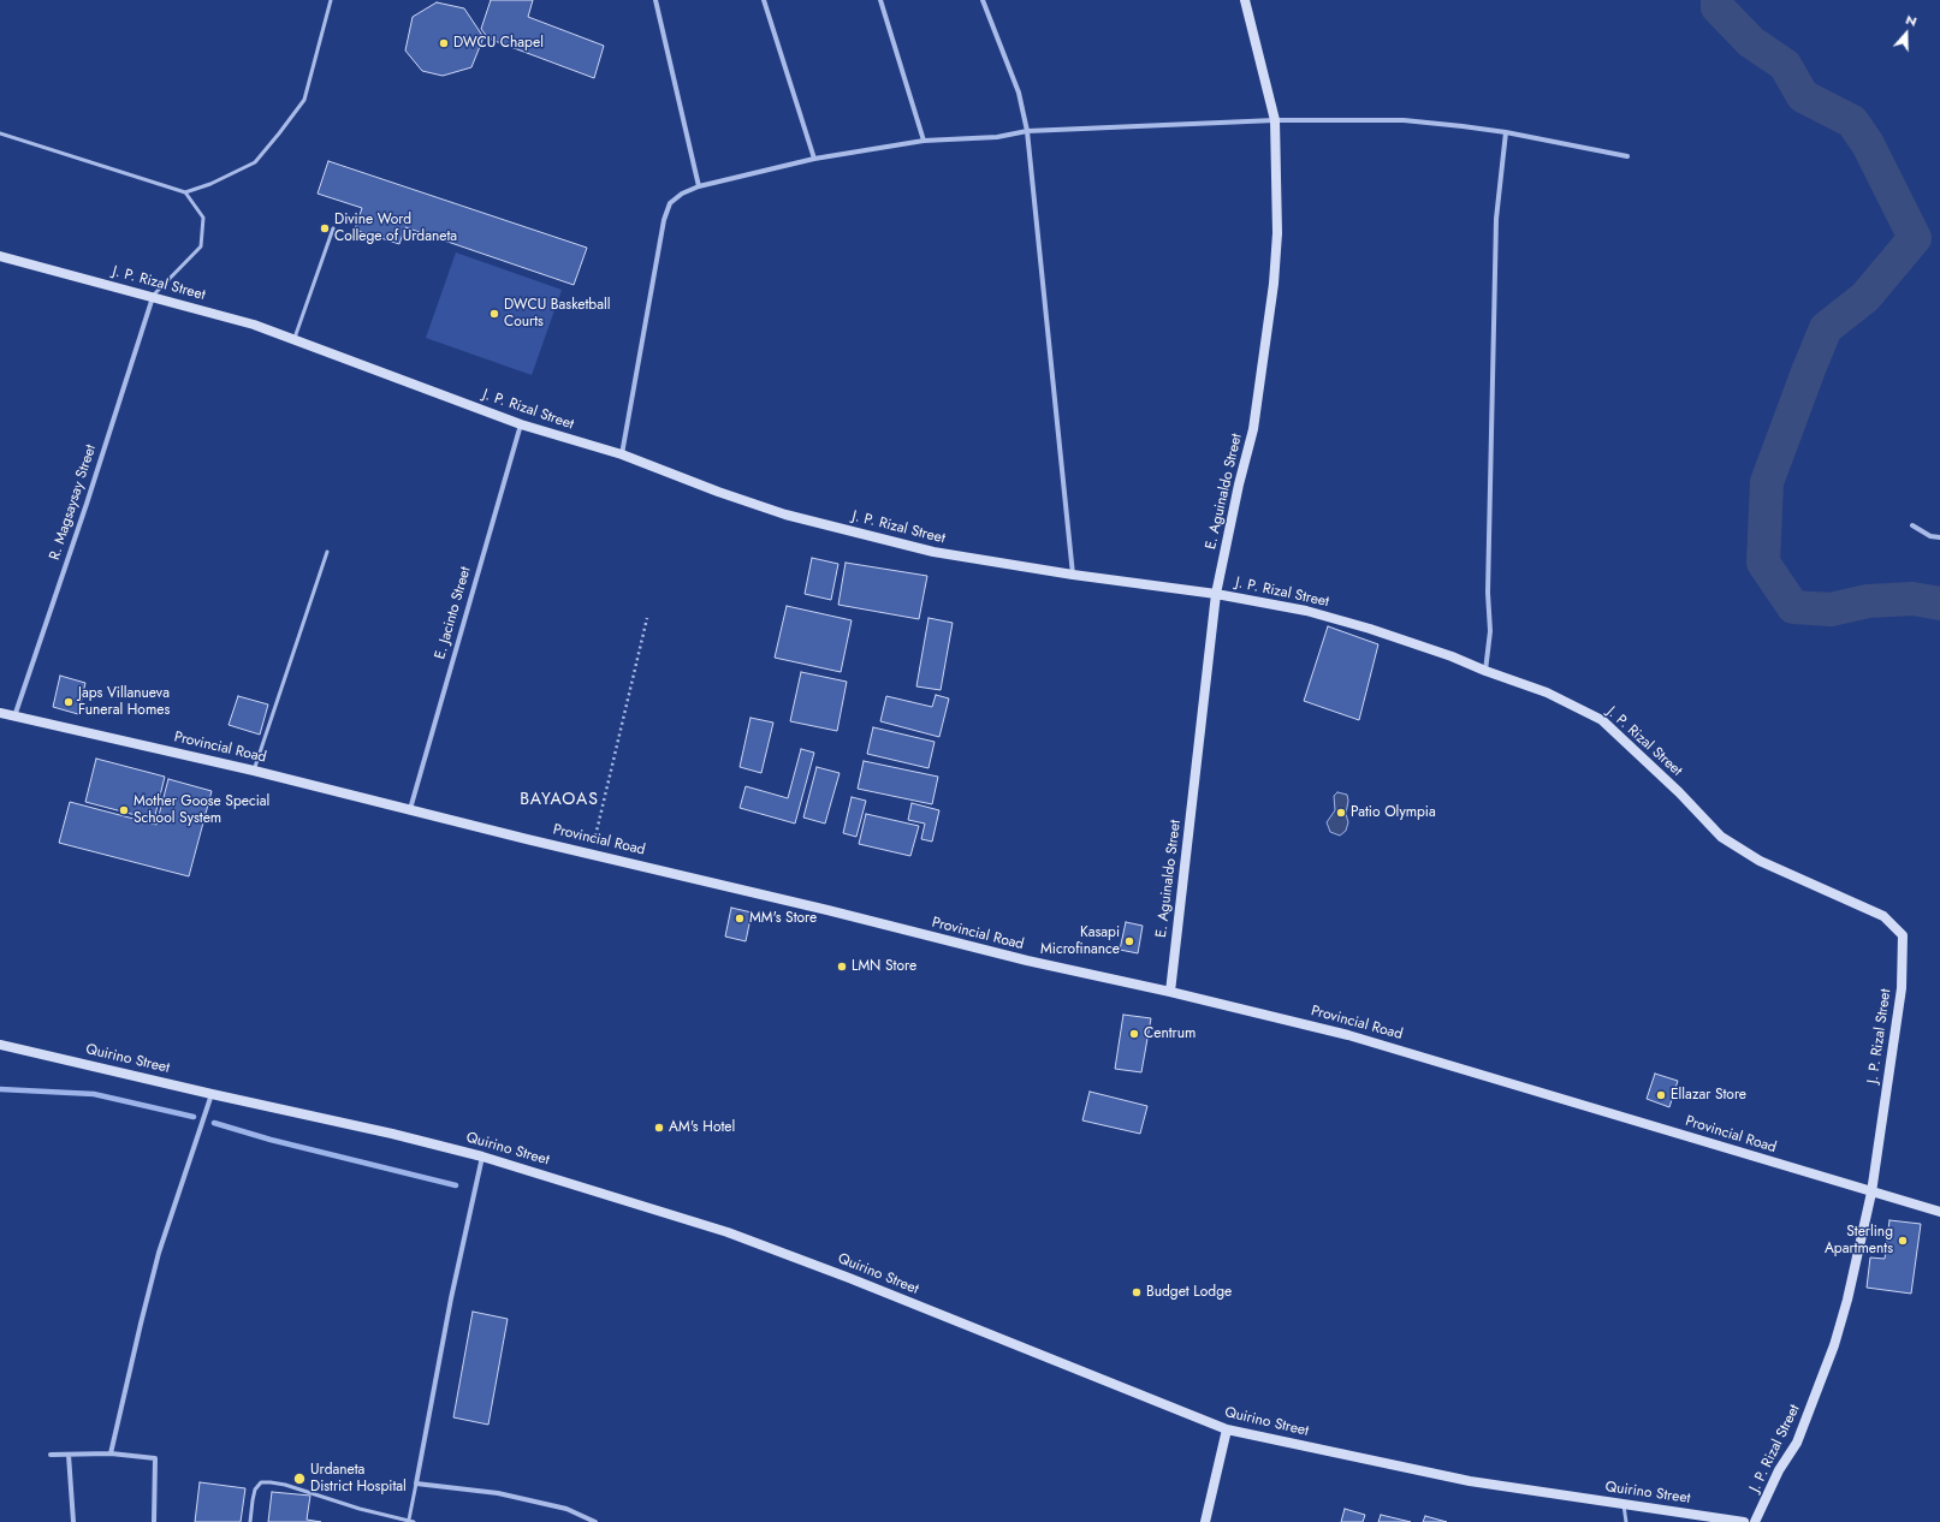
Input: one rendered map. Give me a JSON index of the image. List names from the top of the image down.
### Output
{
  "streets": {
    "street": [
      "J. P. Rizal Street",
      "E. Aguinaldo Street",
      "R. Magsaysay Street",
      "E. Jacinto Street",
      "Provincial Road",
      "Quirino Street"
    ]
  },
  "crossings": [
    ["J. P. Rizal Street", "E. Aguinaldo Street"],
    ["J. P. Rizal Street", "R. Magsaysay Street"],
    ["J. P. Rizal Street", "E. Jacinto Street"],
    ["J. P. Rizal Street", "Provincial Road"],
    ["E. Aguinaldo Street", "Provincial Road"],
    ["R. Magsaysay Street", "Provincial Road"],
    ["E. Jacinto Street", "Provincial Road"]
  ],
  "districts": ["BAYAOAS"],
  "places": [
    "DWCU Chapel",
    "Divine Word College of Urdaneta",
    "DWCU Basketball Courts",
    "Japs Villanueva Funeral Homes",
    "Mother Goose Special School System",
    "Patio Olympia",
    "MM's Store",
    "Kasapi Microfinance",
    "LMN Store",
    "Centrum",
    "Ellazar Store",
    "AM's Hotel",
    "Sterling Apartments",
    "Budget Lodge",
    "Urdaneta District Hospital"
  ],
  "north": "top"
}
